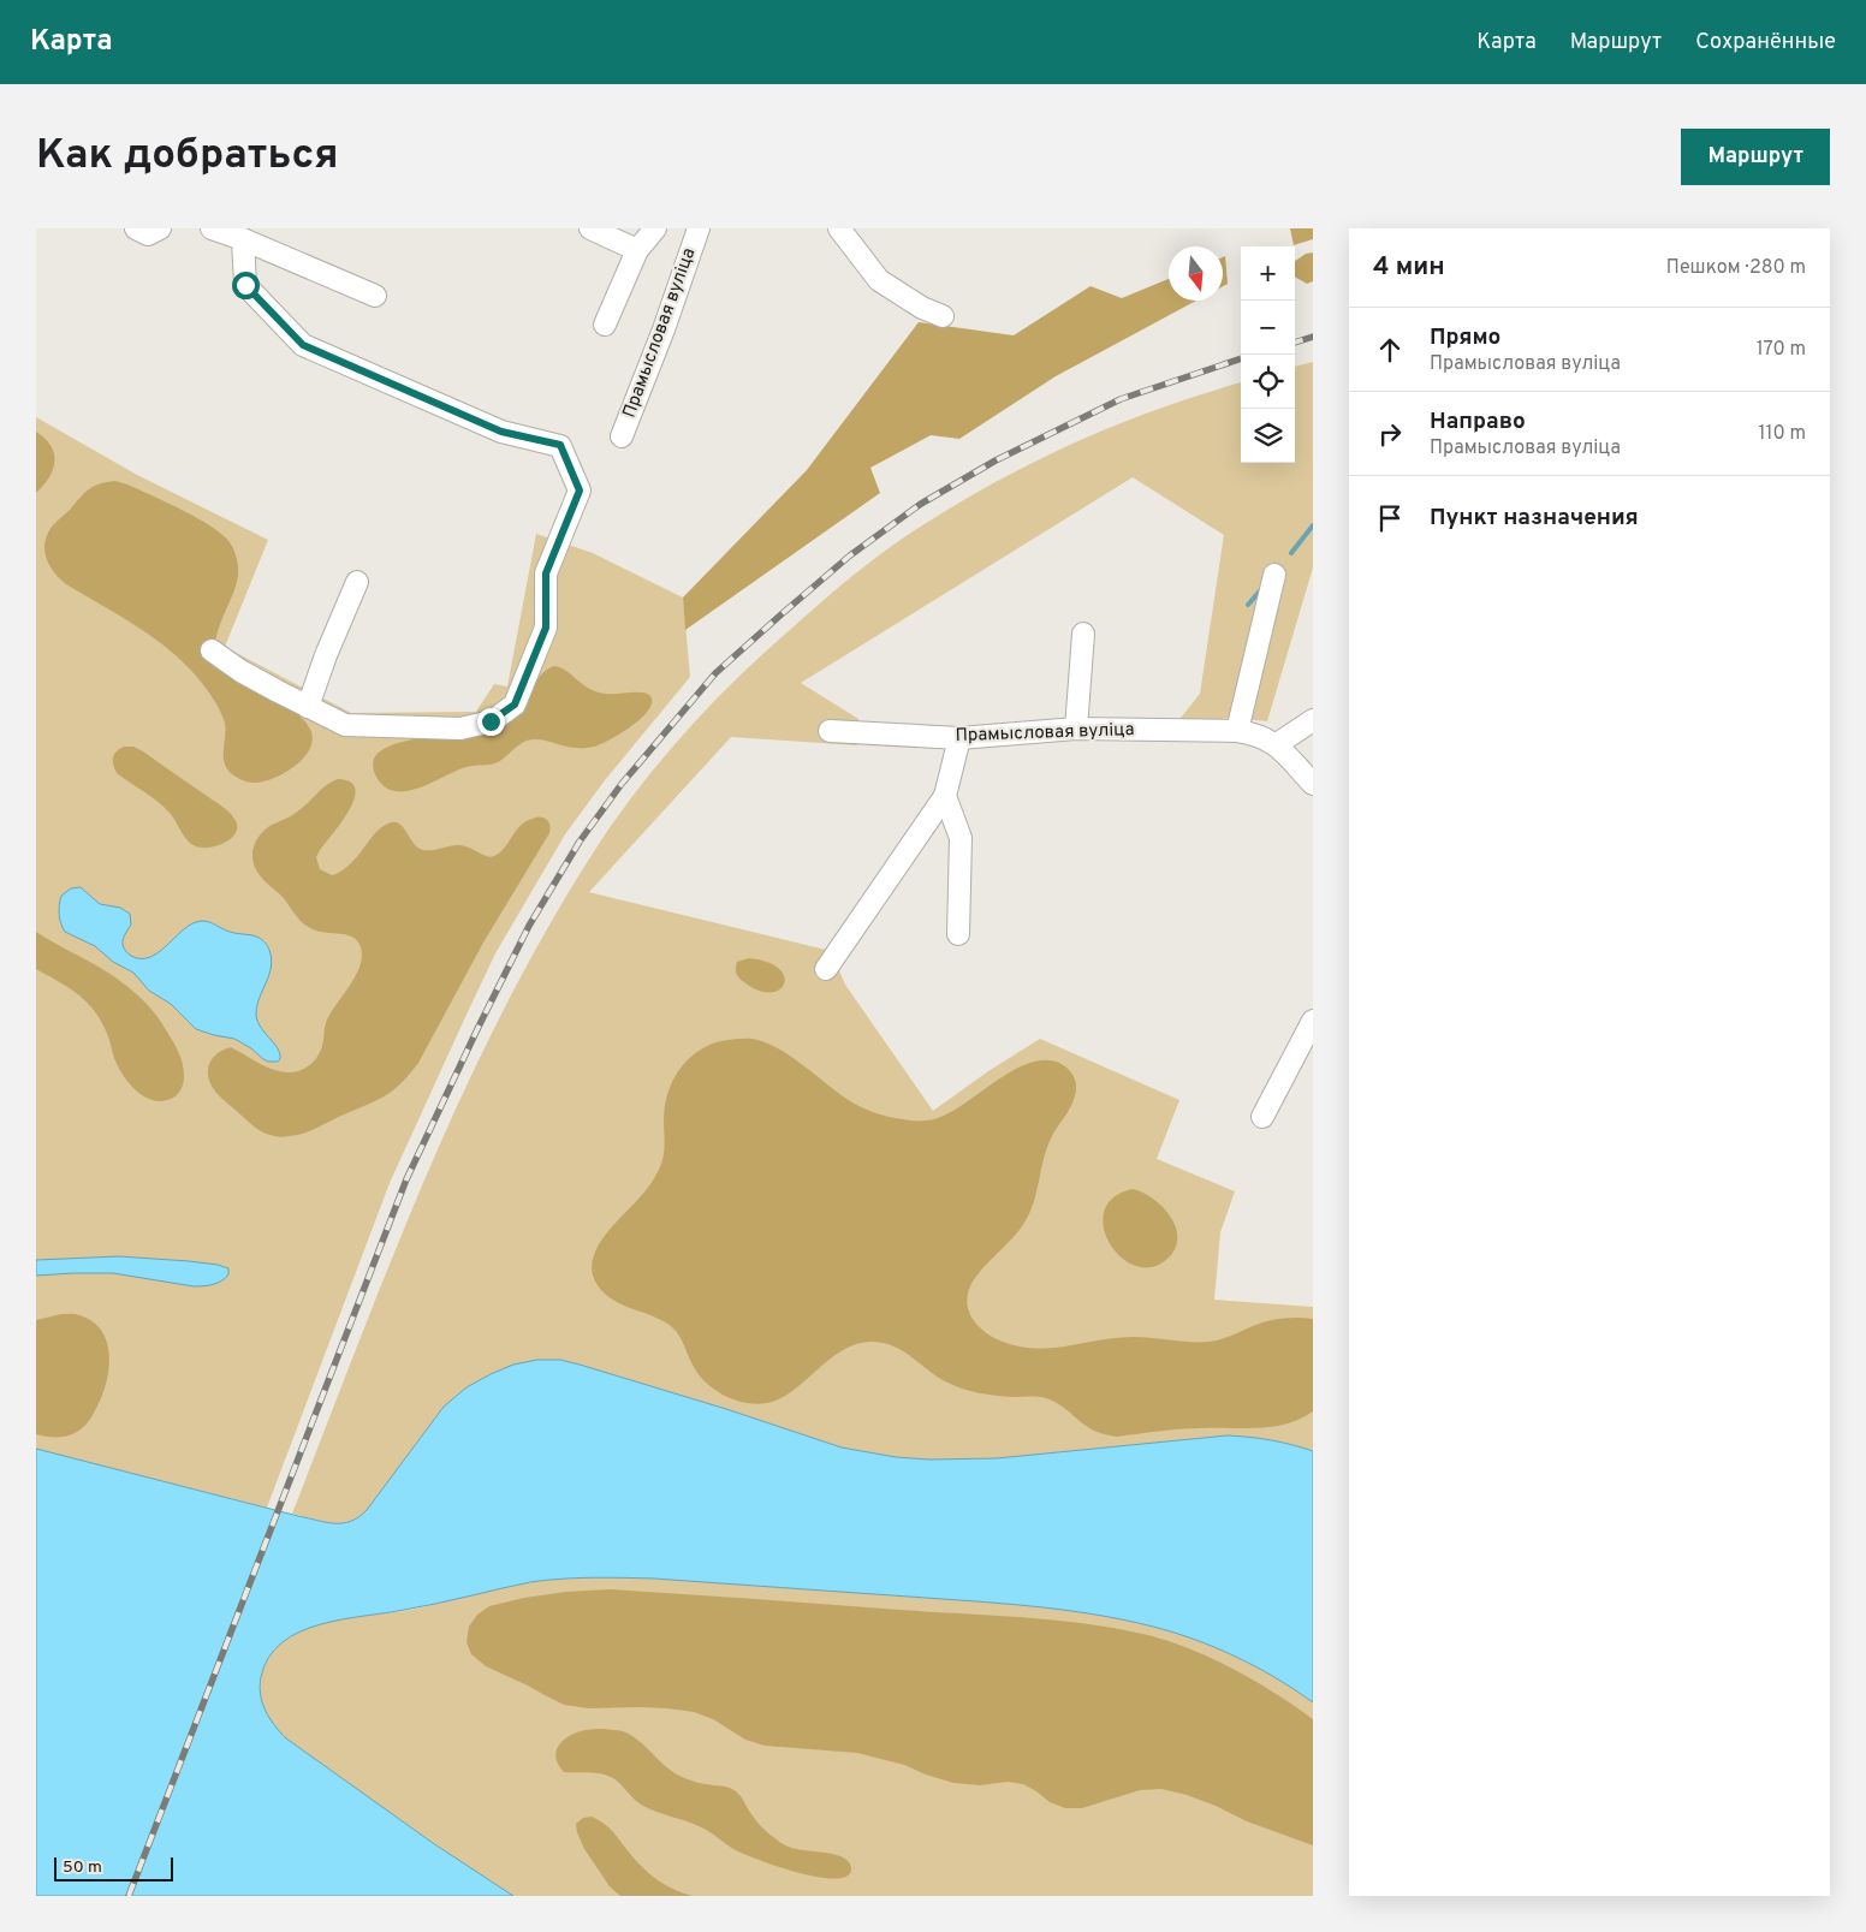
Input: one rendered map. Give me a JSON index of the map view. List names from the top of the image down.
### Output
{
  "streets": {
    "street": ["Прамысловая вуліца"]
  },
  "scale_bar": "50 m",
  "north": "bottom",
  "page": {
    "header": "Карта",
    "nav": ["Карта", "Маршрут", "Сохранённые"],
    "buttons": "Маршрут",
    "title": "Как добраться",
    "heading": ["4 мин", "Пешком · 280 m"],
    "map_buttons": ["+", "−"],
    "list": [
      ["Прямо", "Прамысловая вуліца", "170 m"],
      ["Направо", "Прамысловая вуліца", "110 m"],
      "Пункт назначения"
    ],
    "scale": "50 m"
  }
}
